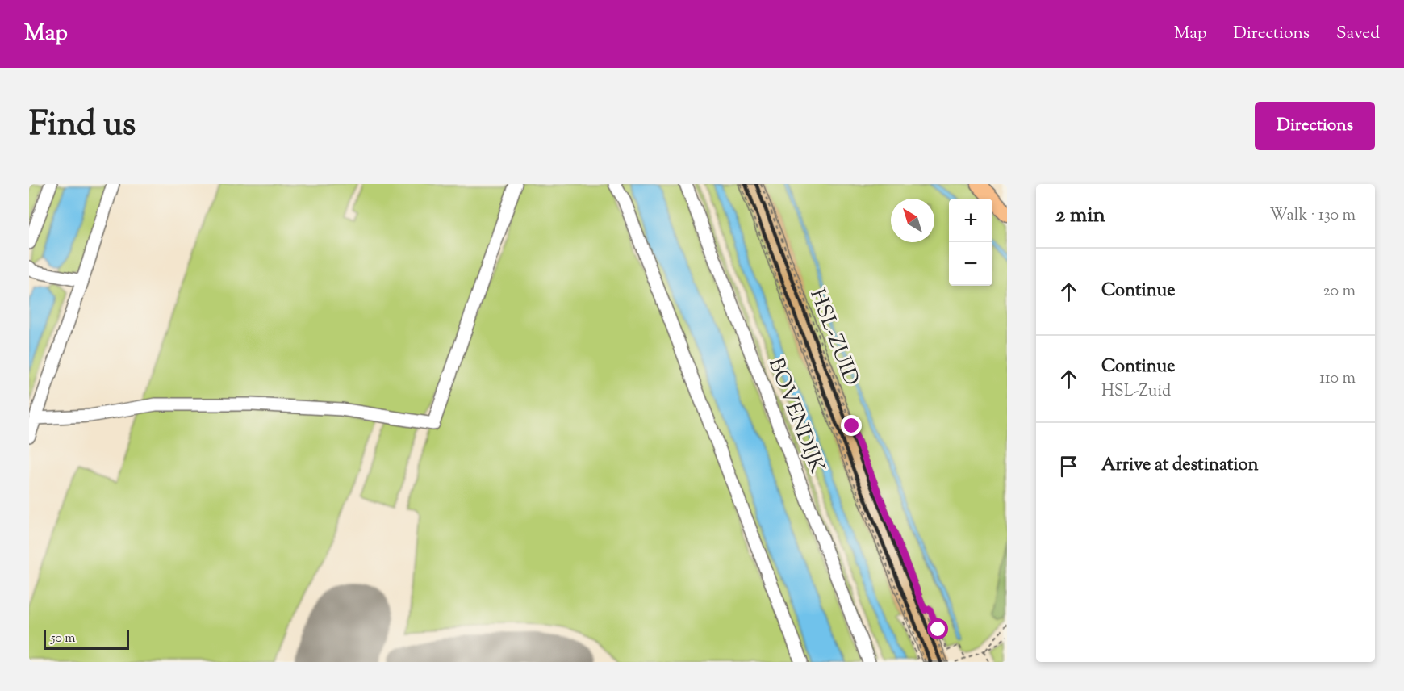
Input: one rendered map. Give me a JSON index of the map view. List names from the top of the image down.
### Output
{
  "streets": {
    "street": ["BOVENDIJK"],
    "path": ["HSL-ZUID"]
  },
  "scale_bar": "50 m",
  "north": "top left",
  "page": {
    "header": "Map",
    "nav": ["Map", "Directions", "Saved"],
    "title": "Find us",
    "buttons": "Directions",
    "heading": ["2 min", "Walk · 130 m"],
    "map_buttons": ["+", "−"],
    "list": [
      ["Continue", "20 m"],
      ["Continue", "HSL-Zuid", "110 m"],
      "Arrive at destination"
    ],
    "scale": "50 m"
  }
}
